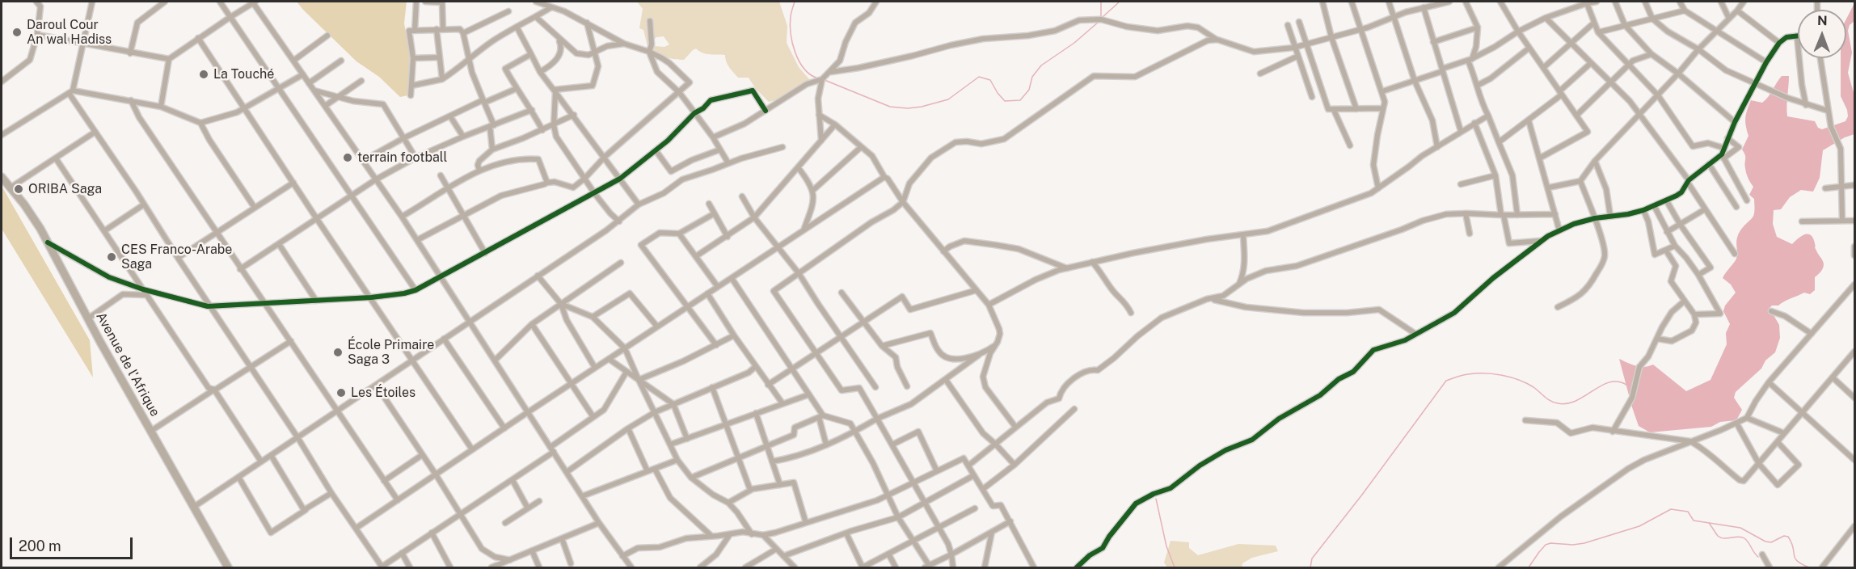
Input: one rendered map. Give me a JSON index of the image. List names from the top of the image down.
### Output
{
  "streets": {
    "main road": ["Avenue de l'Afrique"]
  },
  "places": [
    "Daroul Cour An wal Hadiss",
    "La Touché",
    "terrain football",
    "ORIBA Saga",
    "CES Franco-Arabe Saga",
    "École Primaire Saga 3",
    "Les Étoiles"
  ],
  "scale_bar": "200 m",
  "north": "top"
}
